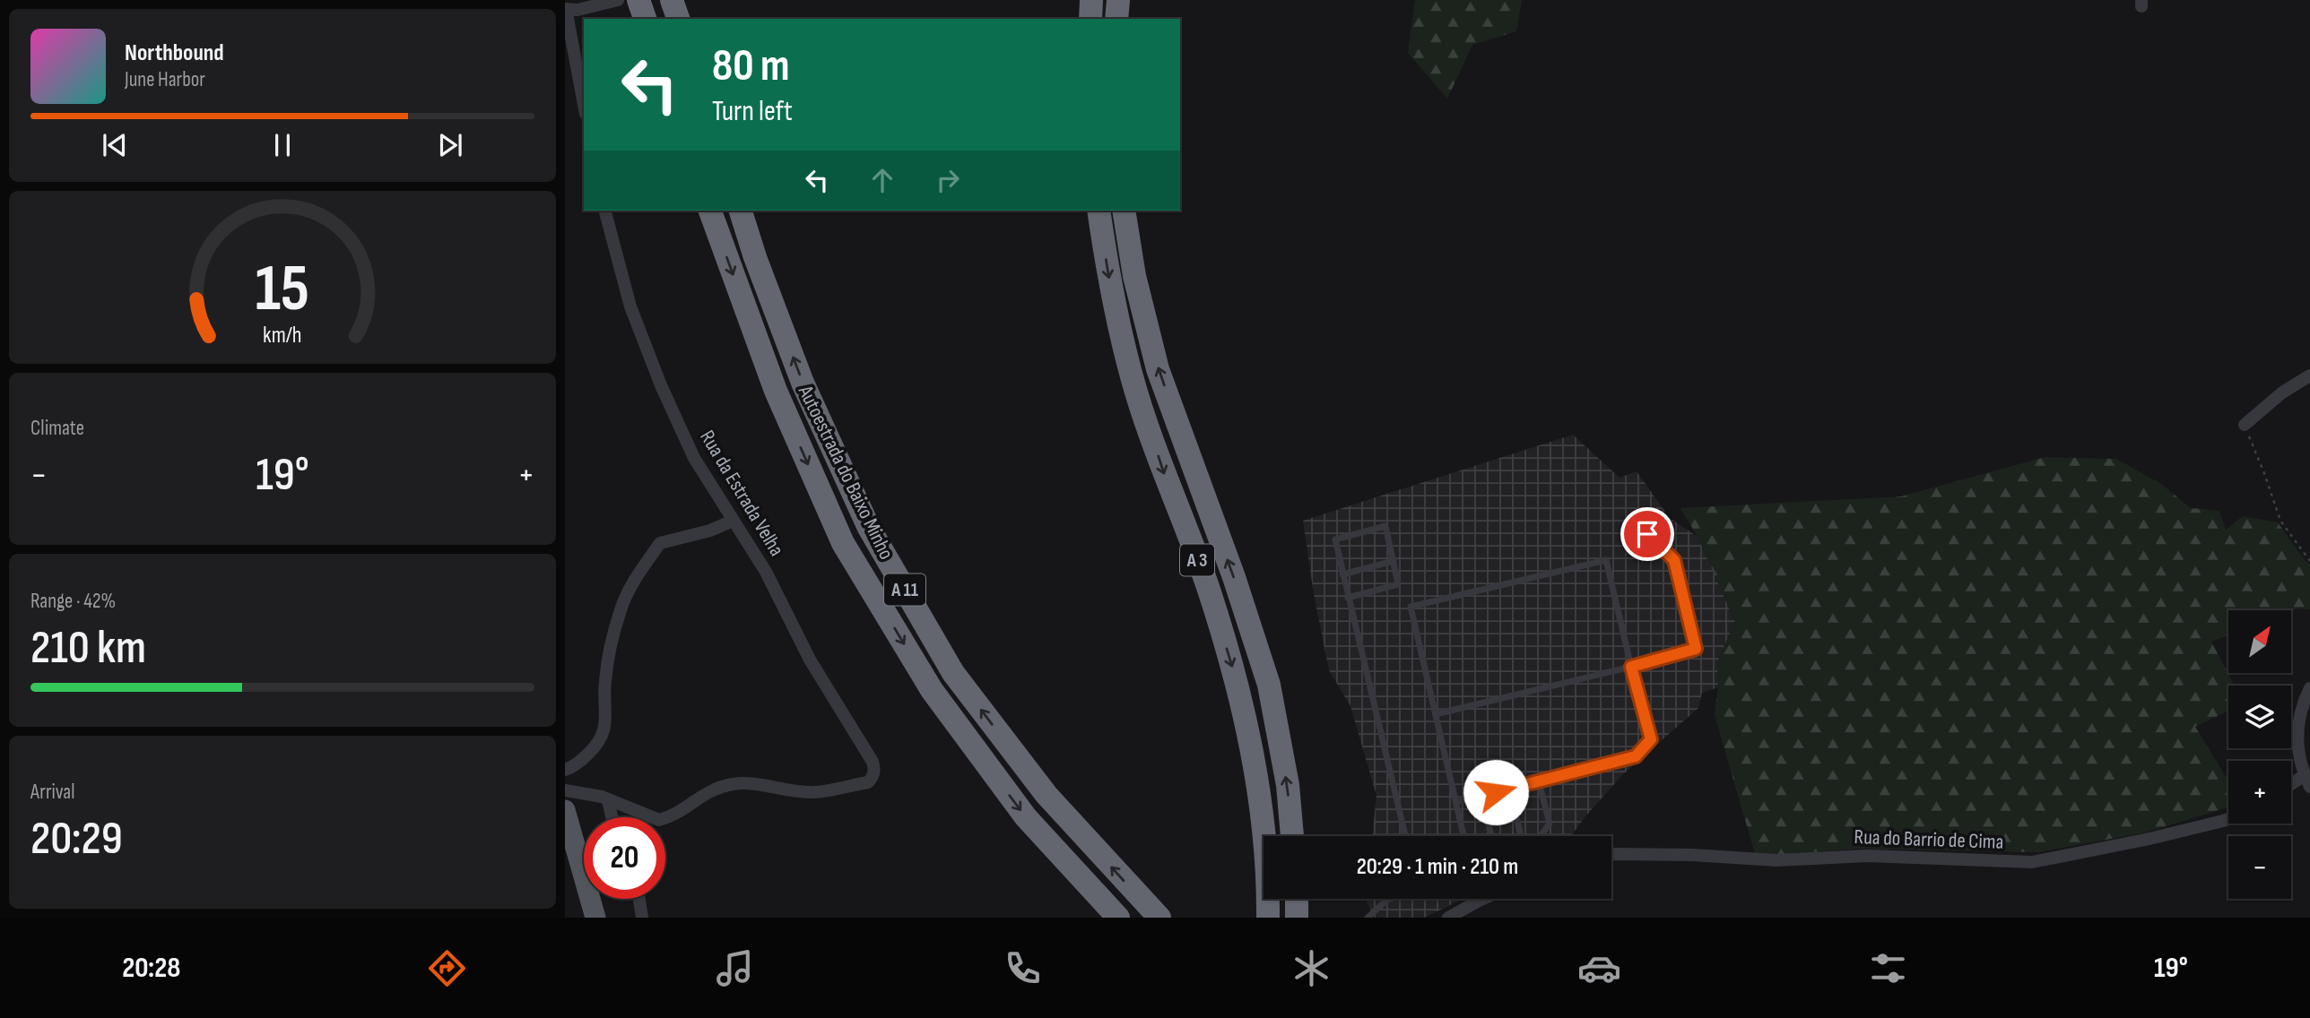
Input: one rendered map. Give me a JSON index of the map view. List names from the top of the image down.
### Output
{
  "streets": {
    "highway": ["Autoestrada do Baixo Minho", "A 3", "A 11"],
    "street": ["Rua da Estrada Velha", "Rua do Barrio de Cima"]
  },
  "north": "top right",
  "page": {
    "turn": ["80 m", "Turn left"],
    "song": ["Northbound", "June Harbor"],
    "tile": [
      "Climate",
      ["Range · 42%", "210 km"],
      ["Arrival", "20:29"]
    ],
    "heat": ["−", "19°", "+"],
    "map_buttons": ["+", "−"],
    "limit": "20",
    "trip": "20:29 · 1 min · 210 m",
    "tabs": ["20:28", "19°"],
    "gauge": ["15", "km/h"]
  }
}
